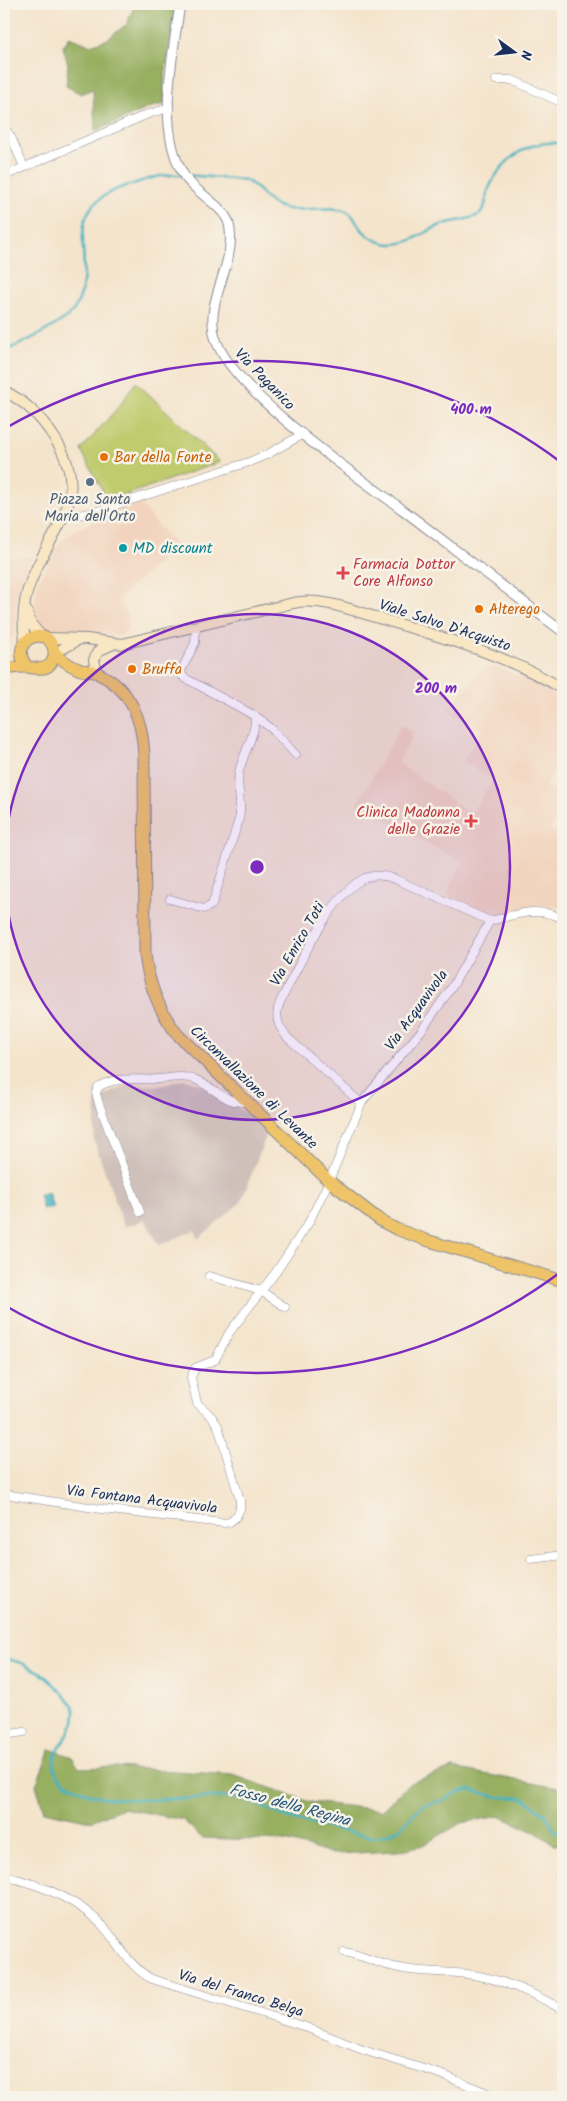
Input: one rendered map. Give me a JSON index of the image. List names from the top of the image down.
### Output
{
  "streets": {
    "main road": ["Viale Salvo D'Acquisto", "Circonvallazione di Levante"],
    "street": [
      "Via Paganico",
      "Via Enrico Toti",
      "Via Acquavivola",
      "Via Fontana Acquavivola",
      "Via del Franco Belga"
    ]
  },
  "crossings": [
    ["Viale Salvo D'Acquisto", "Circonvallazione di Levante"],
    ["Via Enrico Toti", "Via Acquavivola"],
    ["Via Acquavivola", "Circonvallazione di Levante"],
    ["Via Acquavivola", "Via Fontana Acquavivola"],
    ["Circonvallazione di Levante", "Via Fontana Acquavivola"]
  ],
  "water": ["Fosso della Regina"],
  "places": {
    "other": [
      "Bar della Fonte",
      "Piazza Santa Maria dell'Orto",
      "MD discount",
      "Alterego",
      "Bruffa"
    ],
    "health": ["Farmacia Dottor Core Alfonso", "Clinica Madonna delle Grazie"]
  },
  "north": "right",
  "rings": ["400 m", "200 m"]
}
